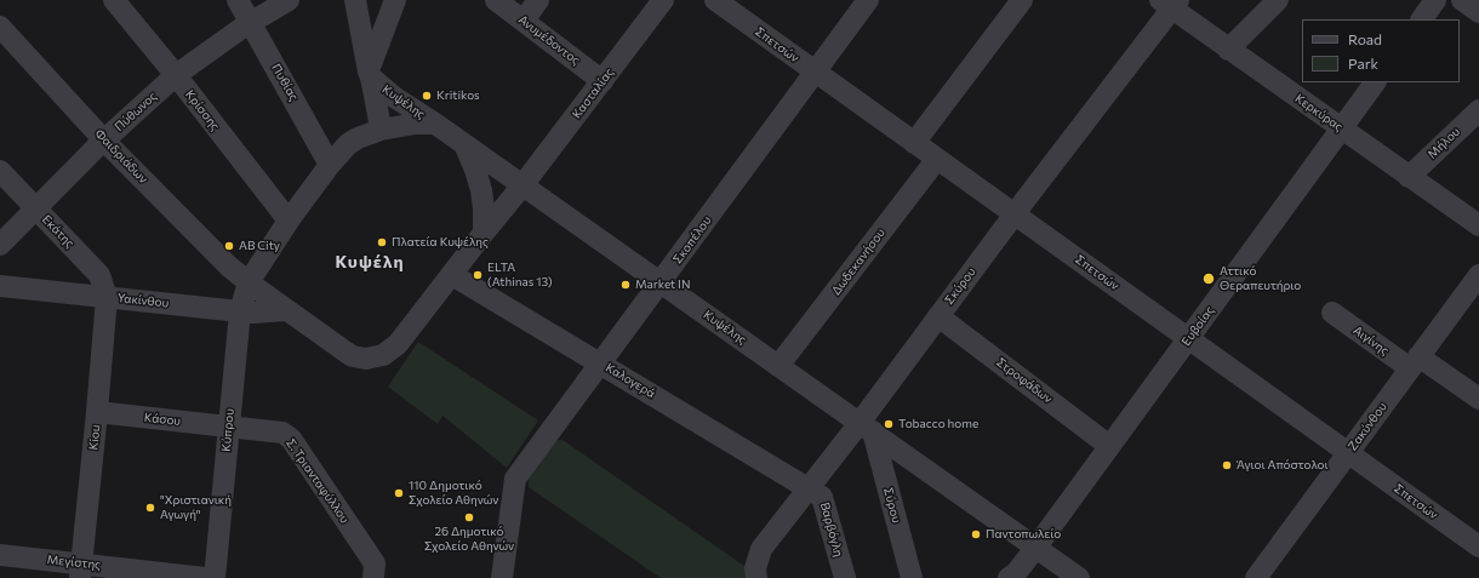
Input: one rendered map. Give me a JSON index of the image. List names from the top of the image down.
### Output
{
  "streets": {
    "street": [
      "Ανυμέδοντος",
      "Σπετσών",
      "Πυθίας",
      "Κασταλίας",
      "Κυψέλης",
      "Κρίσσης",
      "Πύθωνος",
      "Κερκύρας",
      "Μήλου",
      "Φαιδριάδων",
      "Εκάτης",
      "Σκοπέλου",
      "Δωδεκανήσου",
      "Σκύρου",
      "Υακίνθου",
      "Ευβοίας",
      "Αιγίνης",
      "Καλογερά",
      "Στροφάδων",
      "Κάσου",
      "Ζακύνθου",
      "Κύπρου",
      "Kiou",
      "Σ. Τριανταφύλλου",
      "Σύρου",
      "Βαρβόγλη",
      "Μεγίστης"
    ]
  },
  "crossings": [
    ["Ανυμέδοντος", "Κασταλίας"],
    ["Σπετσών", "Σκοπέλου"],
    ["Σπετσών", "Δωδεκανήσου"],
    ["Σπετσών", "Σκύρου"],
    ["Σπετσών", "Ευβοίας"],
    ["Σπετσών", "Ζακύνθου"],
    ["Πυθίας", "Πύθωνος"],
    ["Κασταλίας", "Κυψέλης"],
    ["Κυψέλης", "Σκοπέλου"],
    ["Κυψέλης", "Δωδεκανήσου"],
    ["Κυψέλης", "Σκύρου"],
    ["Κυψέλης", "Ευβοίας"],
    ["Κυψέλης", "Σύρου"],
    ["Κρίσσης", "Πύθωνος"],
    ["Πύθωνος", "Φαιδριάδων"],
    ["Πύθωνος", "Εκάτης"],
    ["Κερκύρας", "Μήλου"],
    ["Κερκύρας", "Σκύρου"],
    ["Κερκύρας", "Ευβοίας"],
    ["Φαιδριάδων", "Κύπρου"],
    ["Εκάτης", "Υακίνθου"],
    ["Εκάτης", "Kiou"],
    ["Σκοπέλου", "Καλογερά"],
    ["Σκύρου", "Καλογερά"],
    ["Σκύρου", "Στροφάδων"],
    ["Σκύρου", "Σύρου"],
    ["Σκύρου", "Βαρβόγλη"],
    ["Υακίνθου", "Κύπρου"],
    ["Υακίνθου", "Kiou"],
    ["Ευβοίας", "Στροφάδων"],
    ["Αιγίνης", "Ζακύνθου"],
    ["Καλογερά", "Βαρβόγλη"],
    ["Κάσου", "Κύπρου"],
    ["Κάσου", "Kiou"],
    ["Κάσου", "Σ. Τριανταφύλλου"],
    ["Κύπρου", "Σ. Τριανταφύλλου"],
    ["Kiou", "Μεγίστης"]
  ],
  "districts": ["Κυψέλη"],
  "places": [
    "Kritikos",
    "Πλατεία Κυψέλης",
    "AB City",
    "ELTA (Athinas 13)",
    "Αττικό Θεραπευτήριο",
    "Market IN",
    "Tobacco home",
    "Άγιοι Απόστολοι",
    "110 Δημοτικό Σχολείο Αθηνών",
    "\"Χριστιανική Αγωγή\"",
    "26 Δημοτικό Σχολείο Αθηνών",
    "Παντοπωλείο"
  ],
  "legend": ["Road", "Park"]
}
